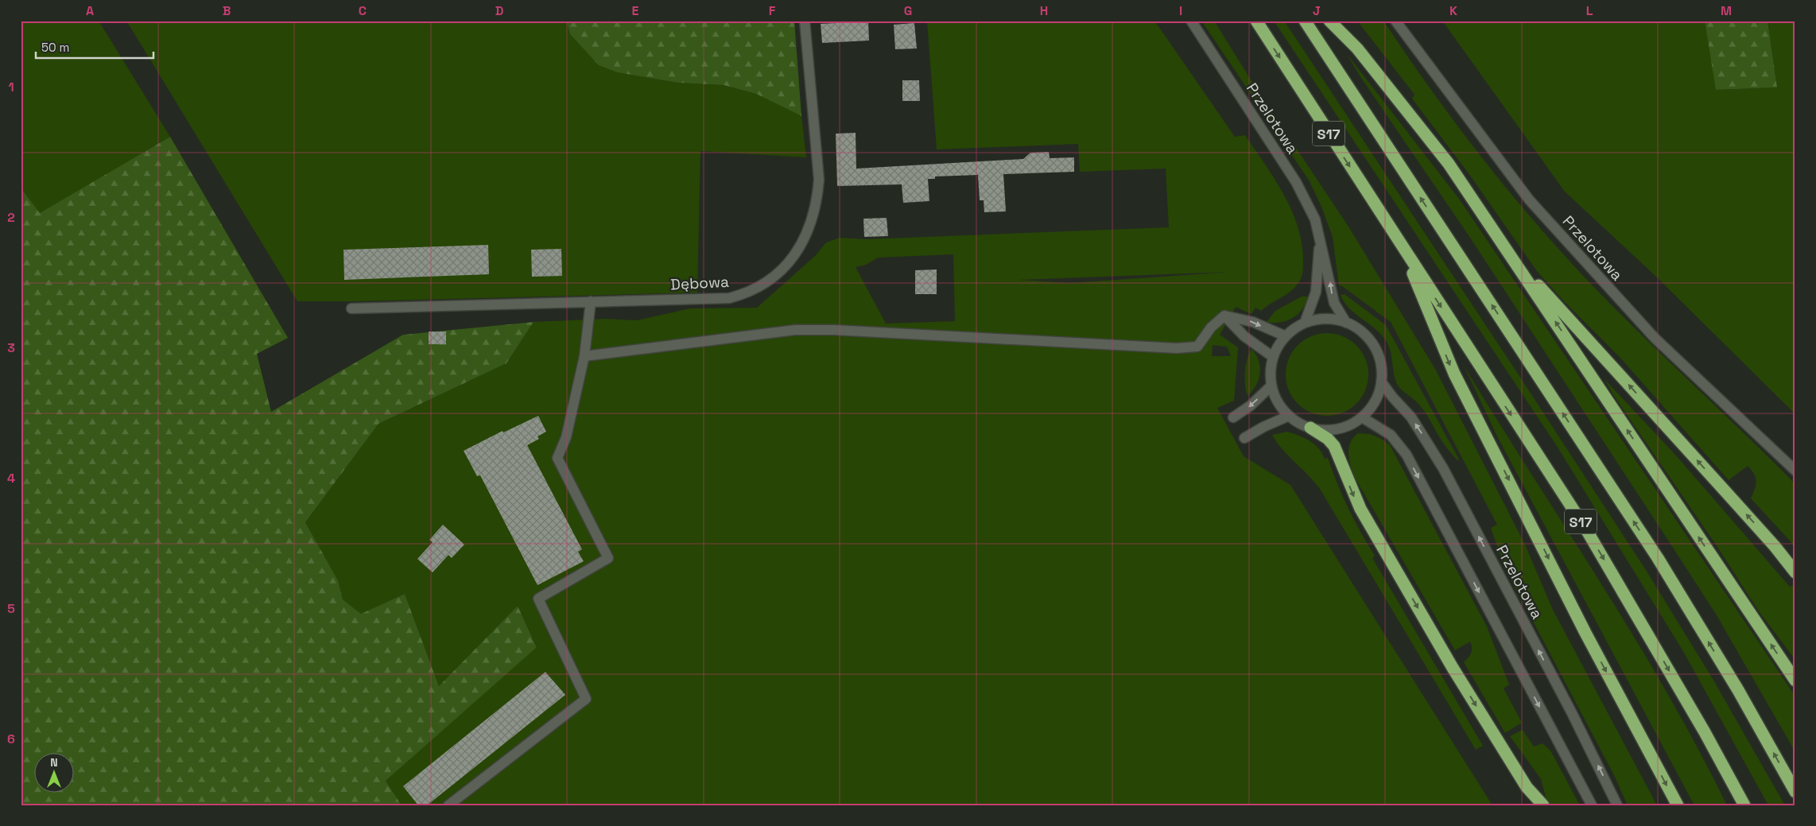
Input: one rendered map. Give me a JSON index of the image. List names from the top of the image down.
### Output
{
  "streets": {
    "highway": ["S17"],
    "street": ["Przelotowa", "Dębowa"]
  },
  "scale_bar": "50 m",
  "north": "top",
  "grid": {
    "columns": [
      "A",
      "B",
      "C",
      "D",
      "E",
      "F",
      "G",
      "H",
      "I",
      "J",
      "K",
      "L",
      "M"
    ],
    "rows": [
      "1",
      "2",
      "3",
      "4",
      "5",
      "6"
    ]
  }
}
